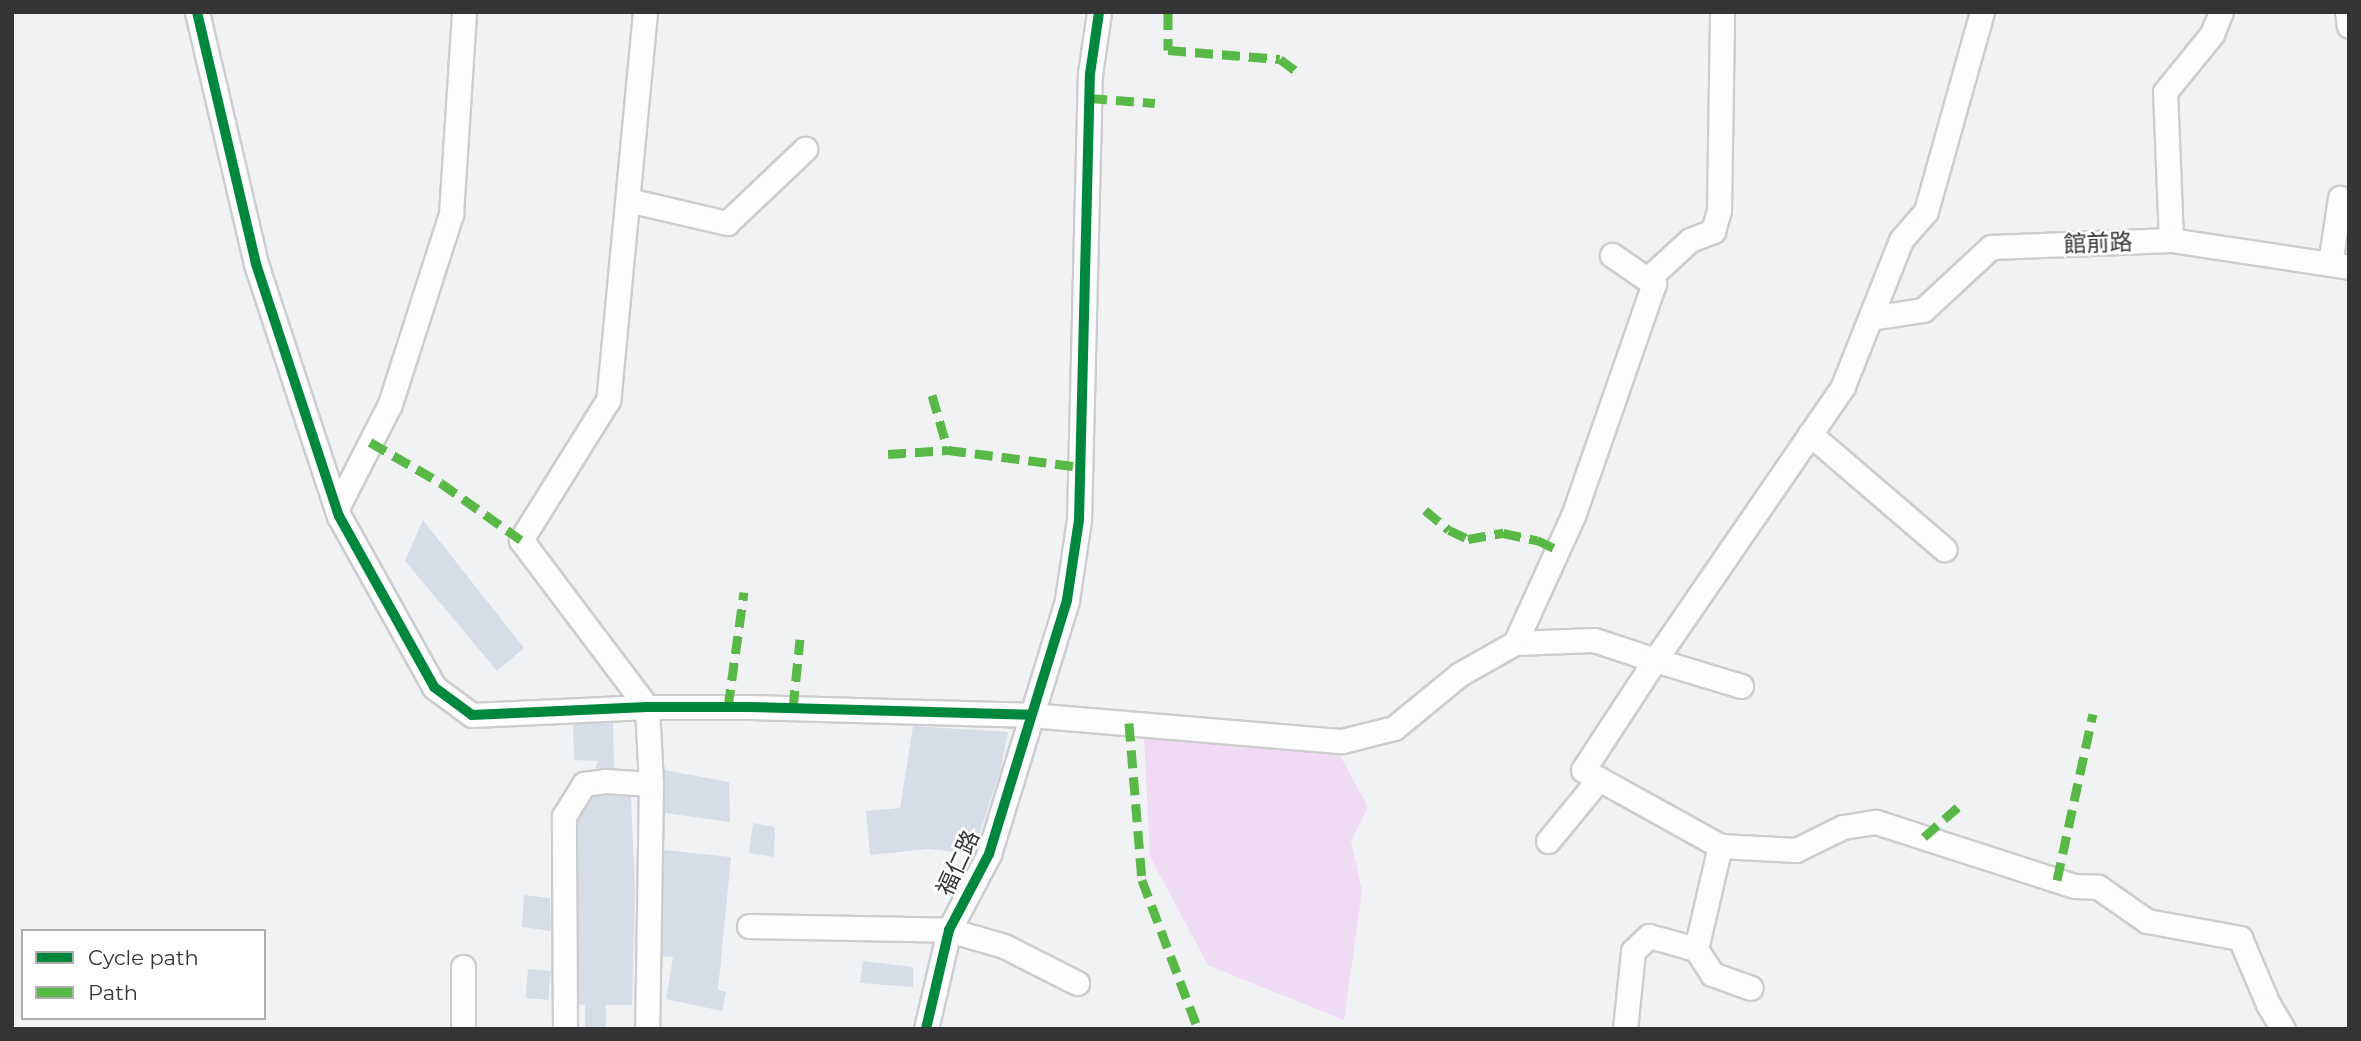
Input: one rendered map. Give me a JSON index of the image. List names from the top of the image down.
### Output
{
  "streets": {
    "street": ["館前路", "福仁路"]
  },
  "legend": ["Cycle path", "Path"]
}
